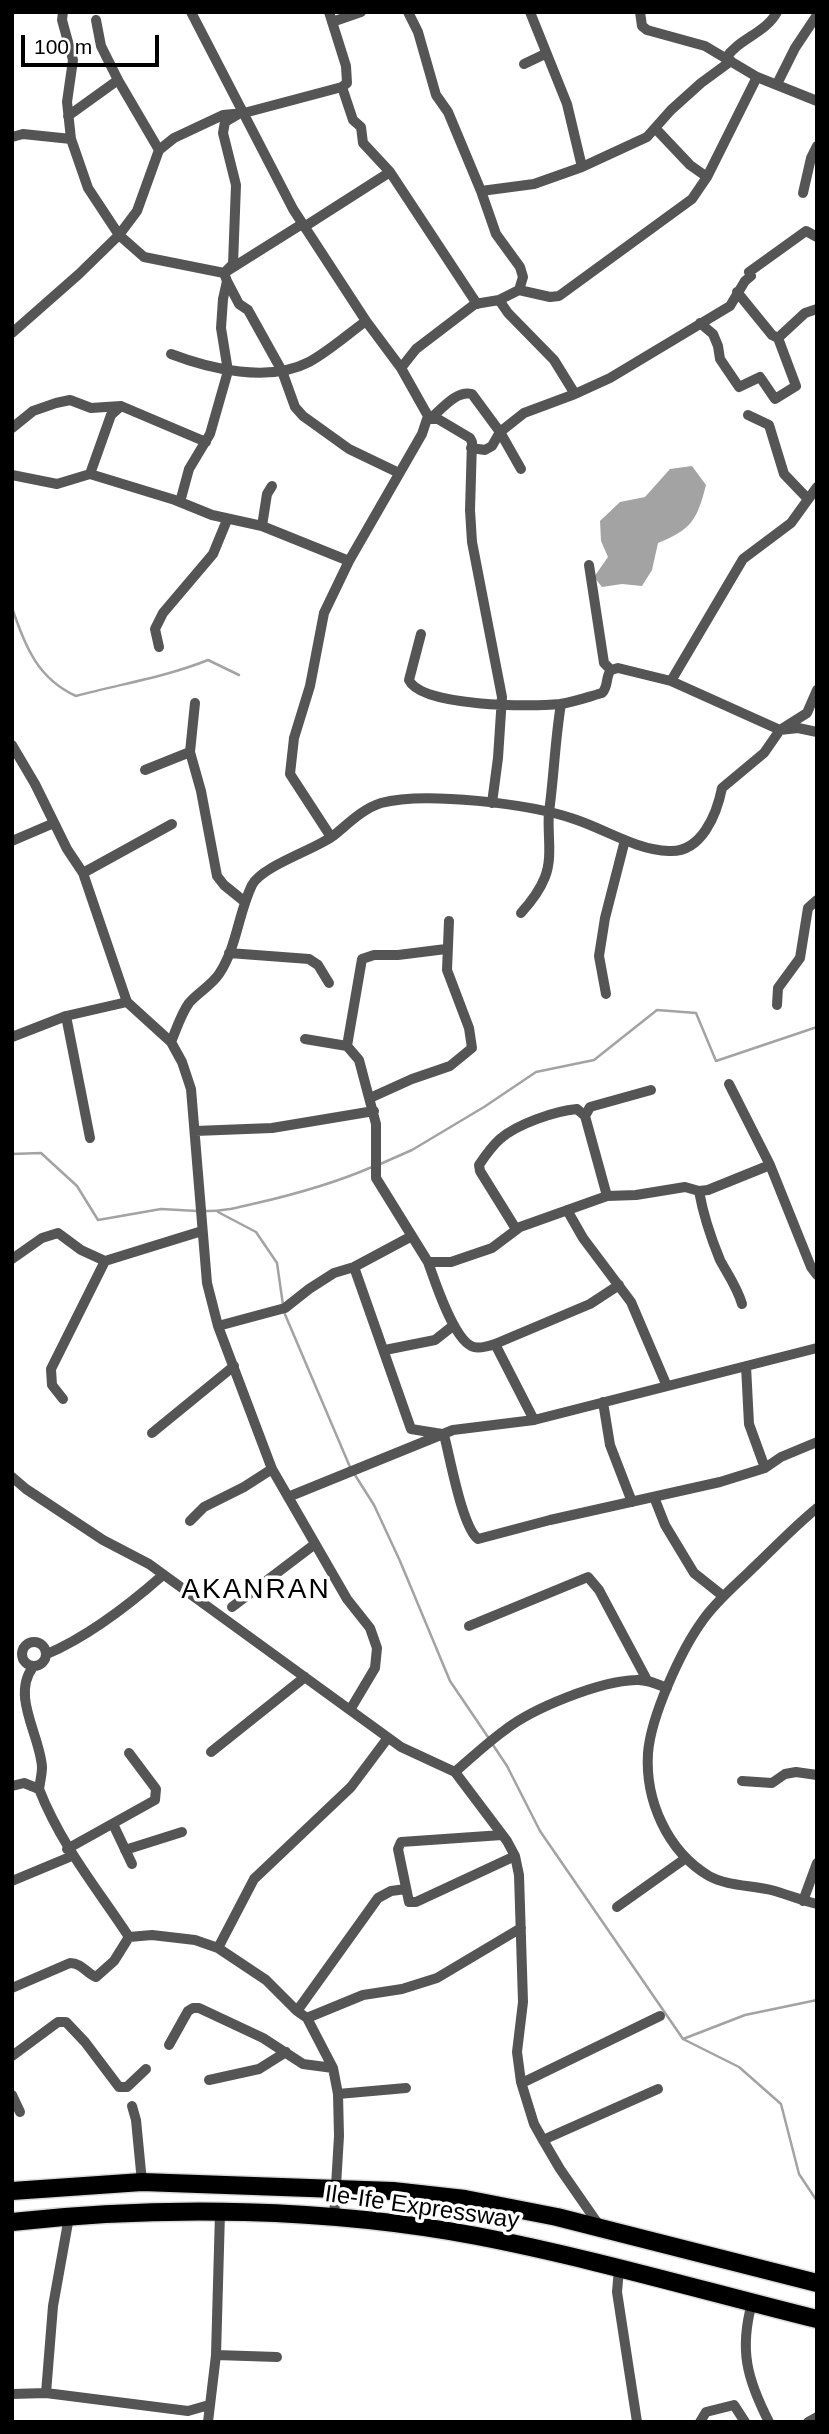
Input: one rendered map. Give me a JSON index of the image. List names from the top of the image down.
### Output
{
  "streets": {
    "highway": ["Ile-Ife Expressway"]
  },
  "districts": ["AKANRAN"],
  "scale_bar": "100 m"
}
